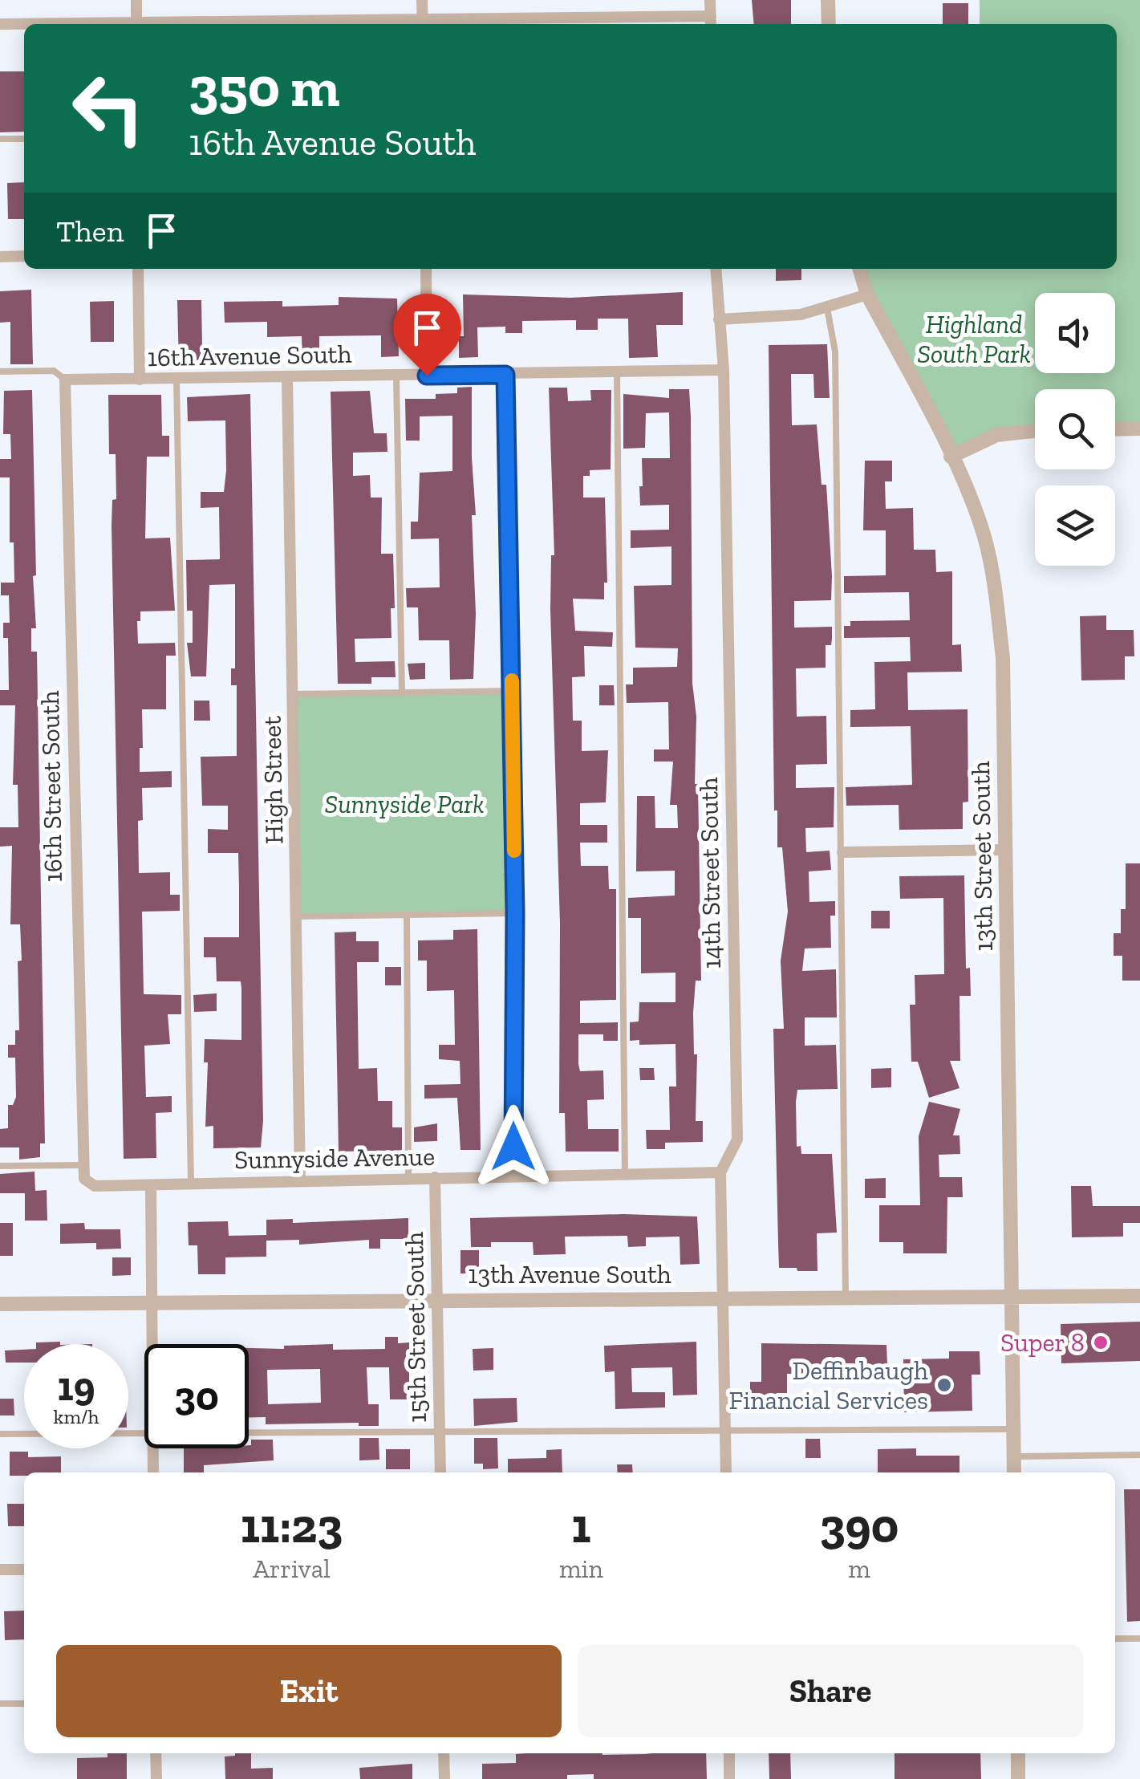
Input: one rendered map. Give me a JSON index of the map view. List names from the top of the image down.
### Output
{
  "streets": {
    "street": [
      "16th Avenue South",
      "High Street",
      "16th Street South",
      "13th Street South",
      "14th Street South",
      "Sunnyside Avenue",
      "13th Avenue South",
      "15th Street South"
    ]
  },
  "crossings": [
    ["16th Avenue South", "High Street"],
    ["16th Avenue South", "16th Street South"],
    ["16th Avenue South", "14th Street South"],
    ["High Street", "Sunnyside Avenue"],
    ["16th Street South", "Sunnyside Avenue"],
    ["13th Street South", "13th Avenue South"],
    ["14th Street South", "Sunnyside Avenue"],
    ["14th Street South", "13th Avenue South"],
    ["Sunnyside Avenue", "15th Street South"],
    ["13th Avenue South", "15th Street South"]
  ],
  "parks": ["Highland South Park", "Sunnyside Park"],
  "places": ["Super 8", "Deffinbaugh Financial Services"],
  "page": {
    "turn": ["350 m", "16th Avenue South"],
    "then": "Then",
    "speed": "19 km/h",
    "limit": "30",
    "eta": [
      "11:23",
      "Arrival",
      "1",
      "min",
      "390",
      "m"
    ],
    "buttons": ["Exit", "Share"]
  }
}
